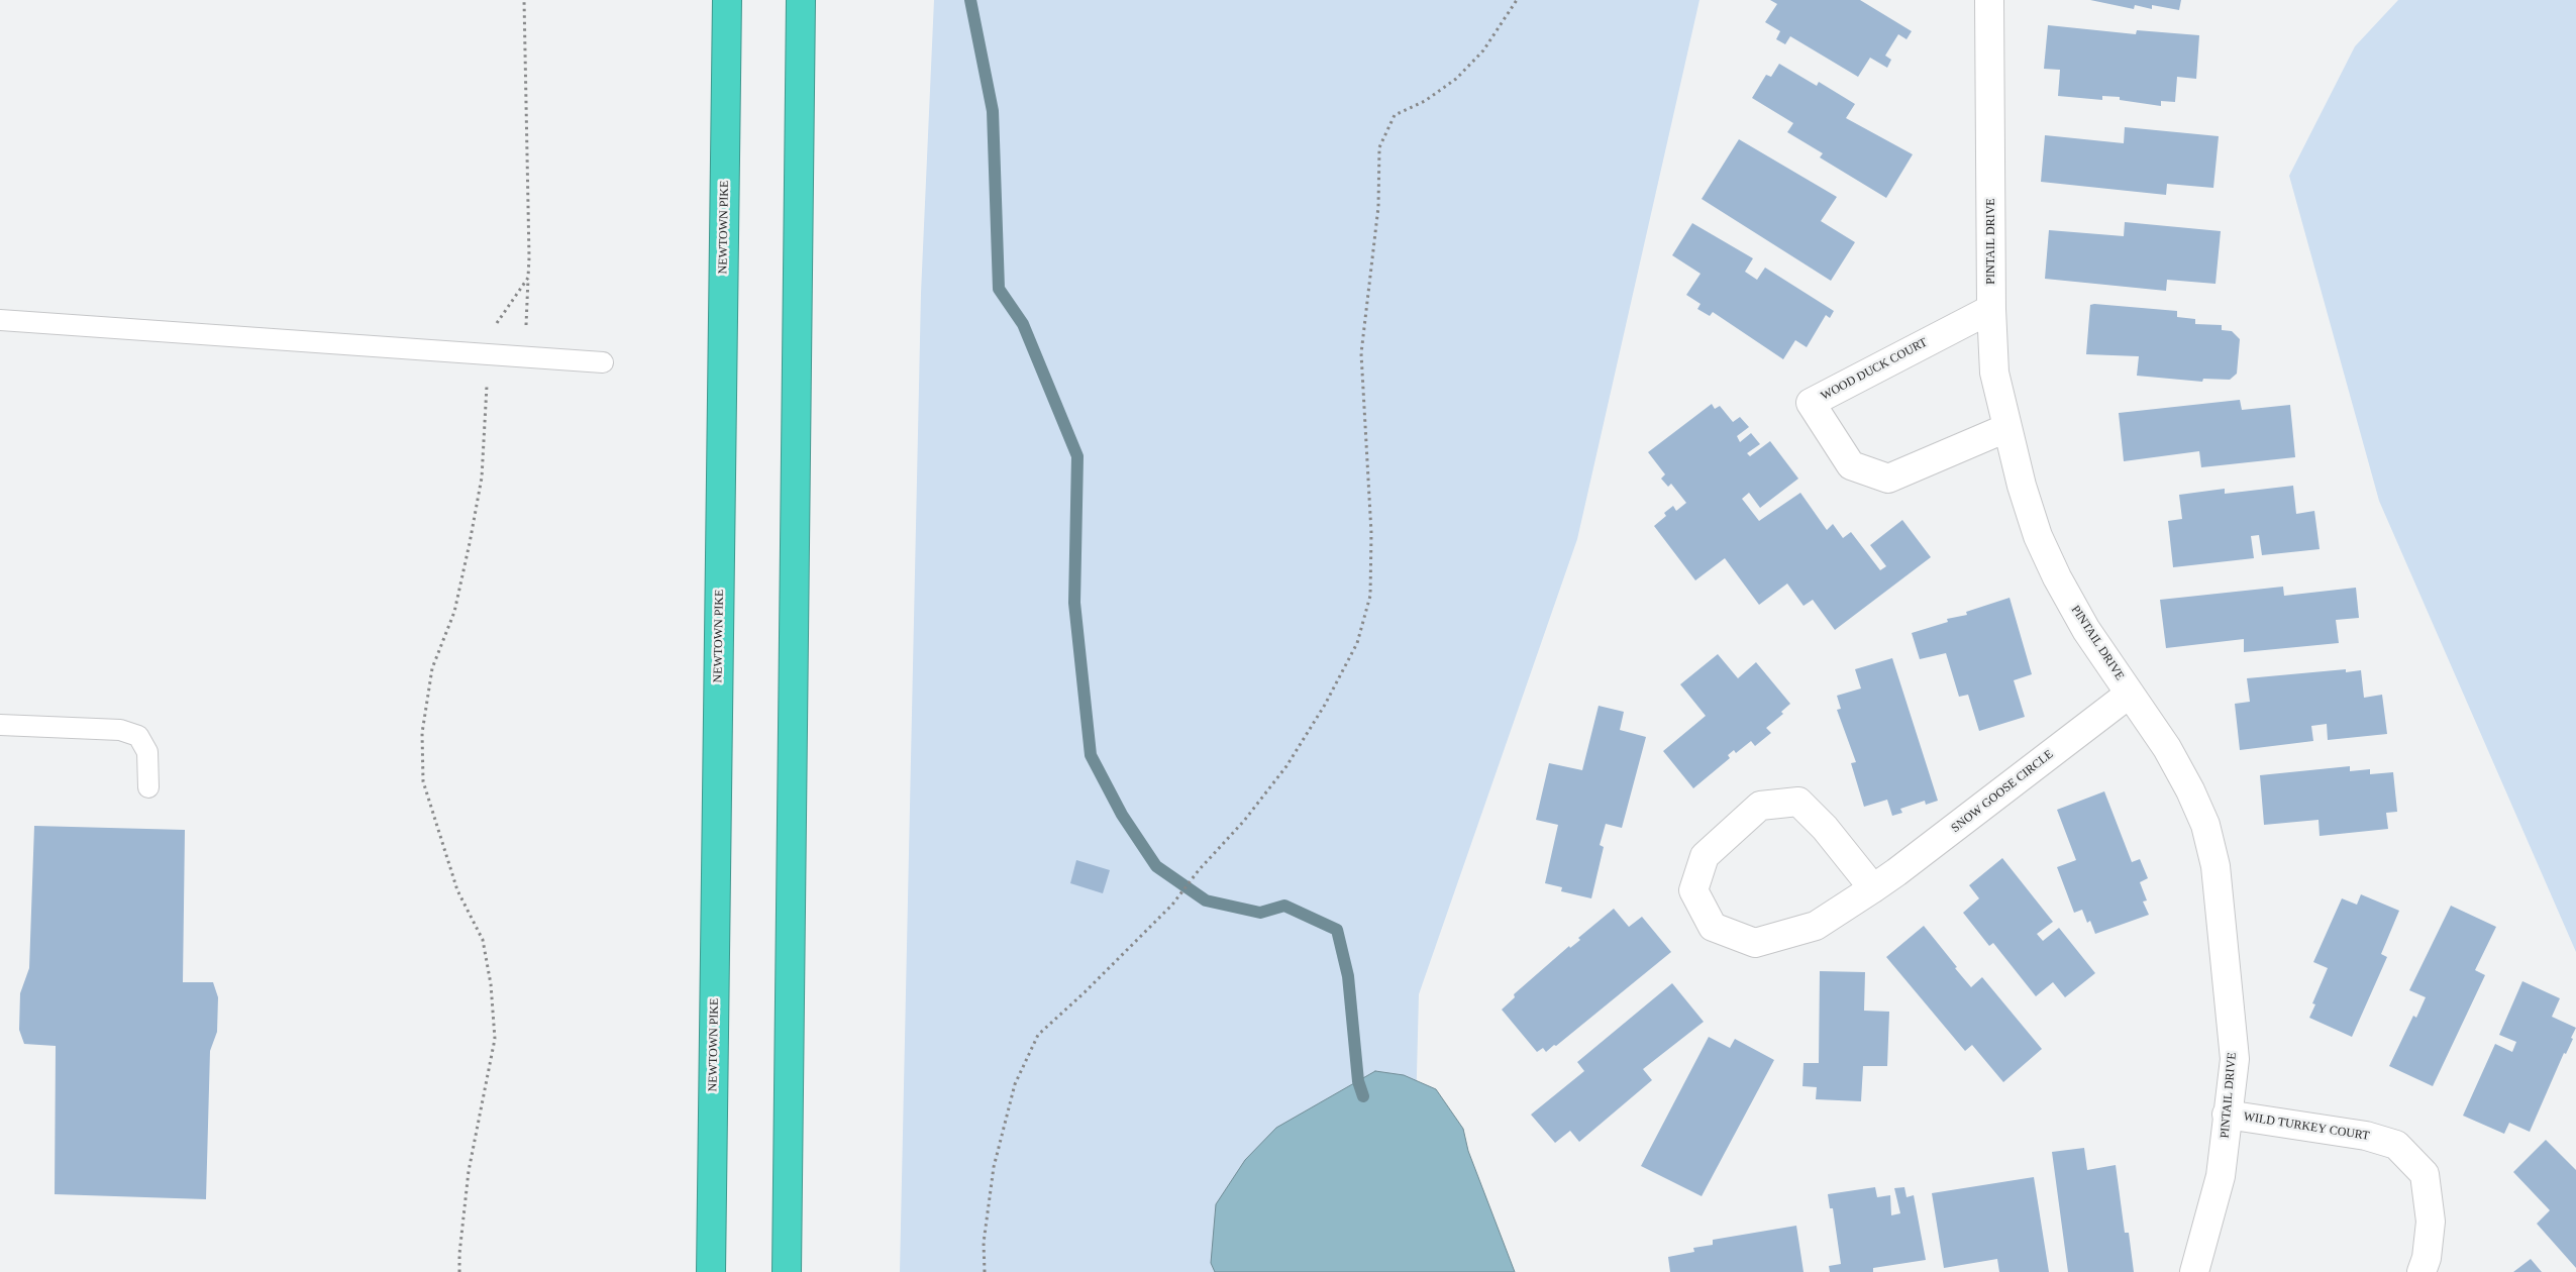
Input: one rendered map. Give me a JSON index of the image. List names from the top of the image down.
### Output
{
  "streets": {
    "highway": ["NEWTOWN PIKE"],
    "street": [
      "PINTAIL DRIVE",
      "WOOD DUCK COURT",
      "SNOW GOOSE CIRCLE",
      "WILD TURKEY COURT"
    ]
  },
  "crossings": [
    ["PINTAIL DRIVE", "WOOD DUCK COURT"],
    ["PINTAIL DRIVE", "SNOW GOOSE CIRCLE"],
    ["PINTAIL DRIVE", "WILD TURKEY COURT"]
  ]
}
